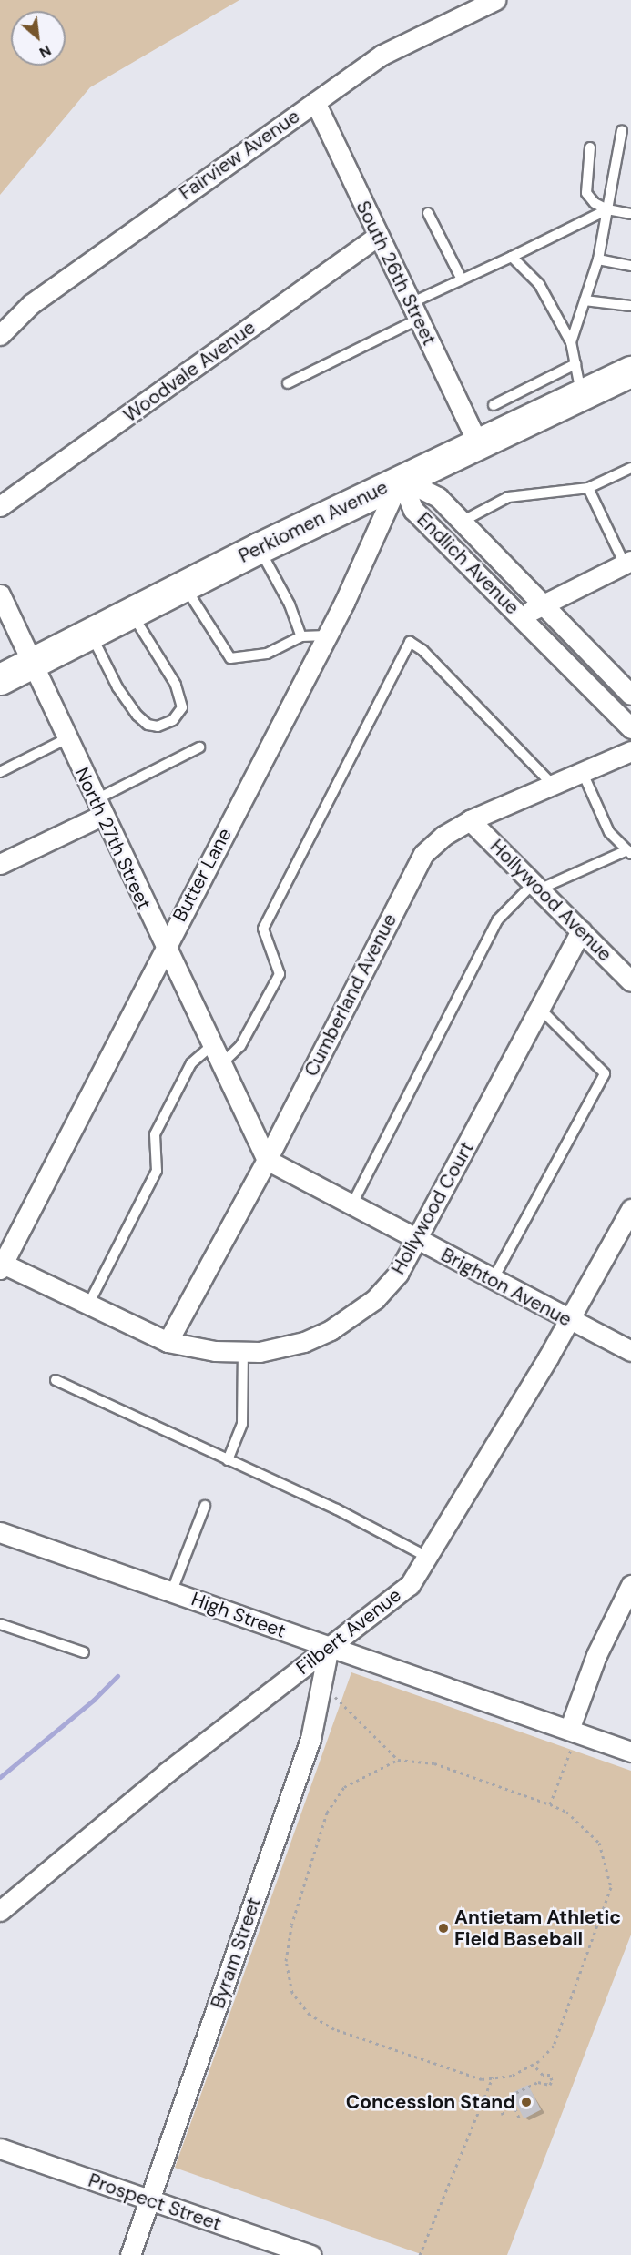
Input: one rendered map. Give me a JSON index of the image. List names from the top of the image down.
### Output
{
  "streets": {
    "main road": ["Perkiomen Avenue"],
    "street": [
      "Fairview Avenue",
      "South 26th Street",
      "Woodvale Avenue",
      "Endlich Avenue",
      "North 27th Street",
      "Butter Lane",
      "Hollywood Avenue",
      "Cumberland Avenue",
      "Hollywood Court",
      "Brighton Avenue",
      "High Street",
      "Filbert Avenue",
      "Byram Street",
      "Prospect Street"
    ]
  },
  "crossings": [
    ["Fairview Avenue", "South 26th Street"],
    ["South 26th Street", "Woodvale Avenue"],
    ["South 26th Street", "Perkiomen Avenue"],
    ["Perkiomen Avenue", "Endlich Avenue"],
    ["Perkiomen Avenue", "North 27th Street"],
    ["Perkiomen Avenue", "Butter Lane"],
    ["Endlich Avenue", "Butter Lane"],
    ["North 27th Street", "Butter Lane"],
    ["North 27th Street", "Cumberland Avenue"],
    ["North 27th Street", "Brighton Avenue"],
    ["Butter Lane", "Hollywood Court"],
    ["Hollywood Avenue", "Cumberland Avenue"],
    ["Hollywood Avenue", "Hollywood Court"],
    ["Cumberland Avenue", "Hollywood Court"],
    ["Cumberland Avenue", "Brighton Avenue"],
    ["Hollywood Court", "Brighton Avenue"],
    ["Brighton Avenue", "Filbert Avenue"],
    ["High Street", "Filbert Avenue"],
    ["High Street", "Byram Street"],
    ["Filbert Avenue", "Byram Street"],
    ["Byram Street", "Prospect Street"]
  ],
  "places": ["Antietam Athletic Field Baseball", "Concession Stand"],
  "north": "bottom right"
}
